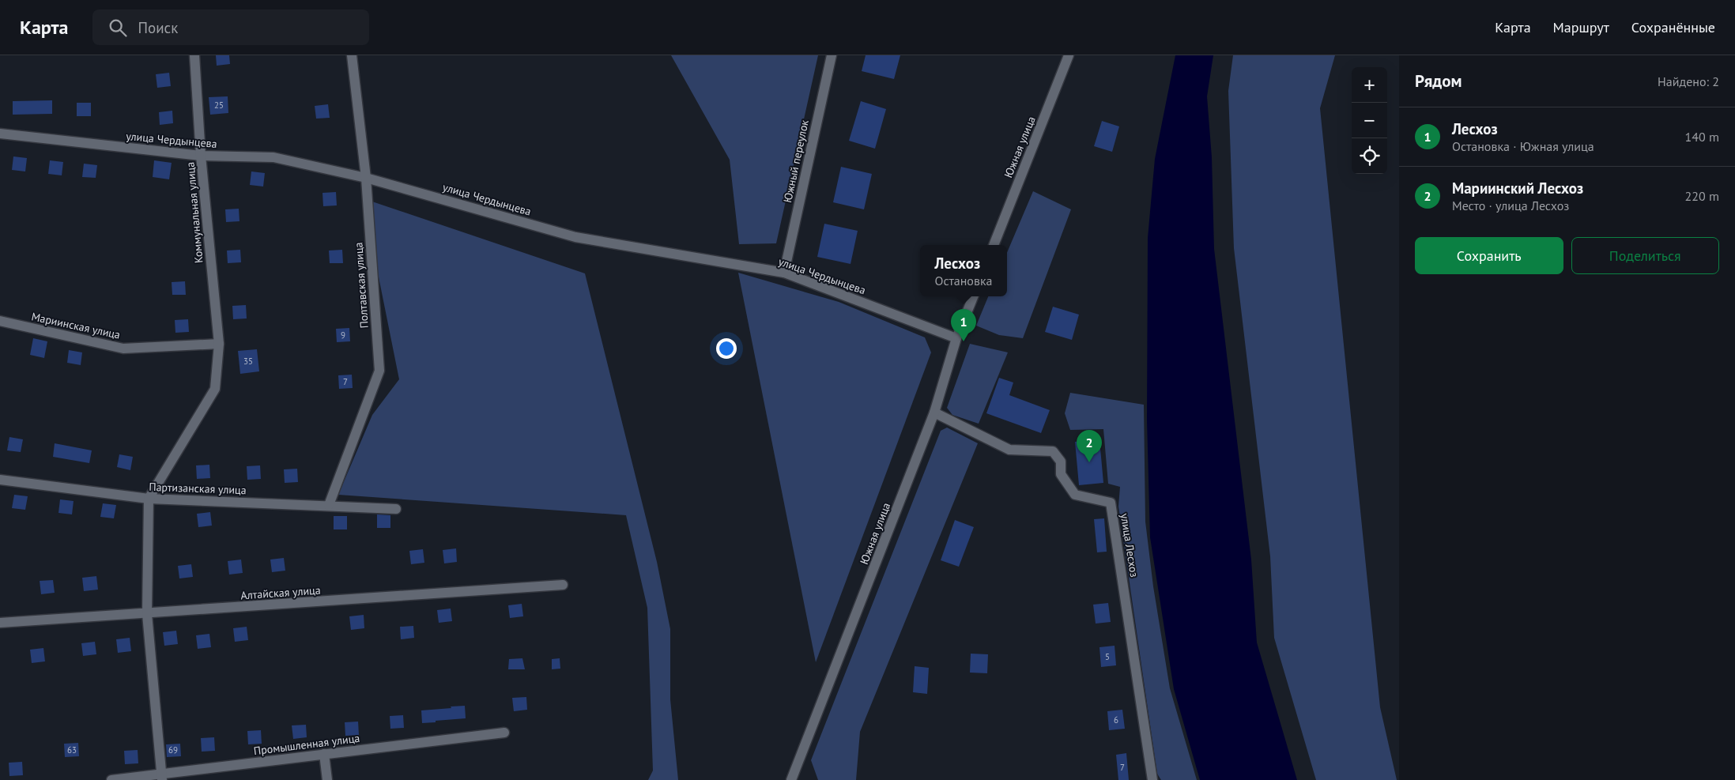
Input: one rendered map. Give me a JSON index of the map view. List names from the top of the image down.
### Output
{
  "streets": {
    "street": [
      "улица Чердынцева",
      "Южная улица",
      "Южный переулок",
      "Коммунальная улица",
      "Полтавская улица",
      "Мариинская улица",
      "Партизанская улица",
      "улица Лесхоз",
      "Алтайская улица",
      "Промышленная улица"
    ]
  },
  "crossings": [
    ["улица Чердынцева", "Южная улица"],
    ["улица Чердынцева", "Южный переулок"],
    ["улица Чердынцева", "Коммунальная улица"],
    ["улица Чердынцева", "Полтавская улица"],
    ["Южная улица", "улица Лесхоз"],
    ["Коммунальная улица", "Мариинская улица"],
    ["Коммунальная улица", "Партизанская улица"],
    ["Полтавская улица", "Партизанская улица"]
  ],
  "house_numbers": [
    "25",
    "9",
    "35",
    "7",
    "5",
    "6",
    "63",
    "69",
    "7"
  ],
  "page": {
    "header": "Карта",
    "search": "Поиск",
    "nav": ["Карта", "Маршрут", "Сохранённые"],
    "heading": ["Рядом", "Найдено: 2"],
    "map_buttons": ["+", "−"],
    "list": [
      {
        "mark": "1",
        "name": "Лесхоз",
        "note": "Остановка · Южная улица",
        "value": "140 m"
      },
      {
        "mark": "2",
        "name": "Мариинский Лесхоз",
        "note": "Место · улица Лесхоз",
        "value": "220 m"
      }
    ],
    "buttons": ["Сохранить", "Поделиться"],
    "popup": ["Лесхоз", "Остановка"],
    "pins": ["1", "2"]
  }
}
